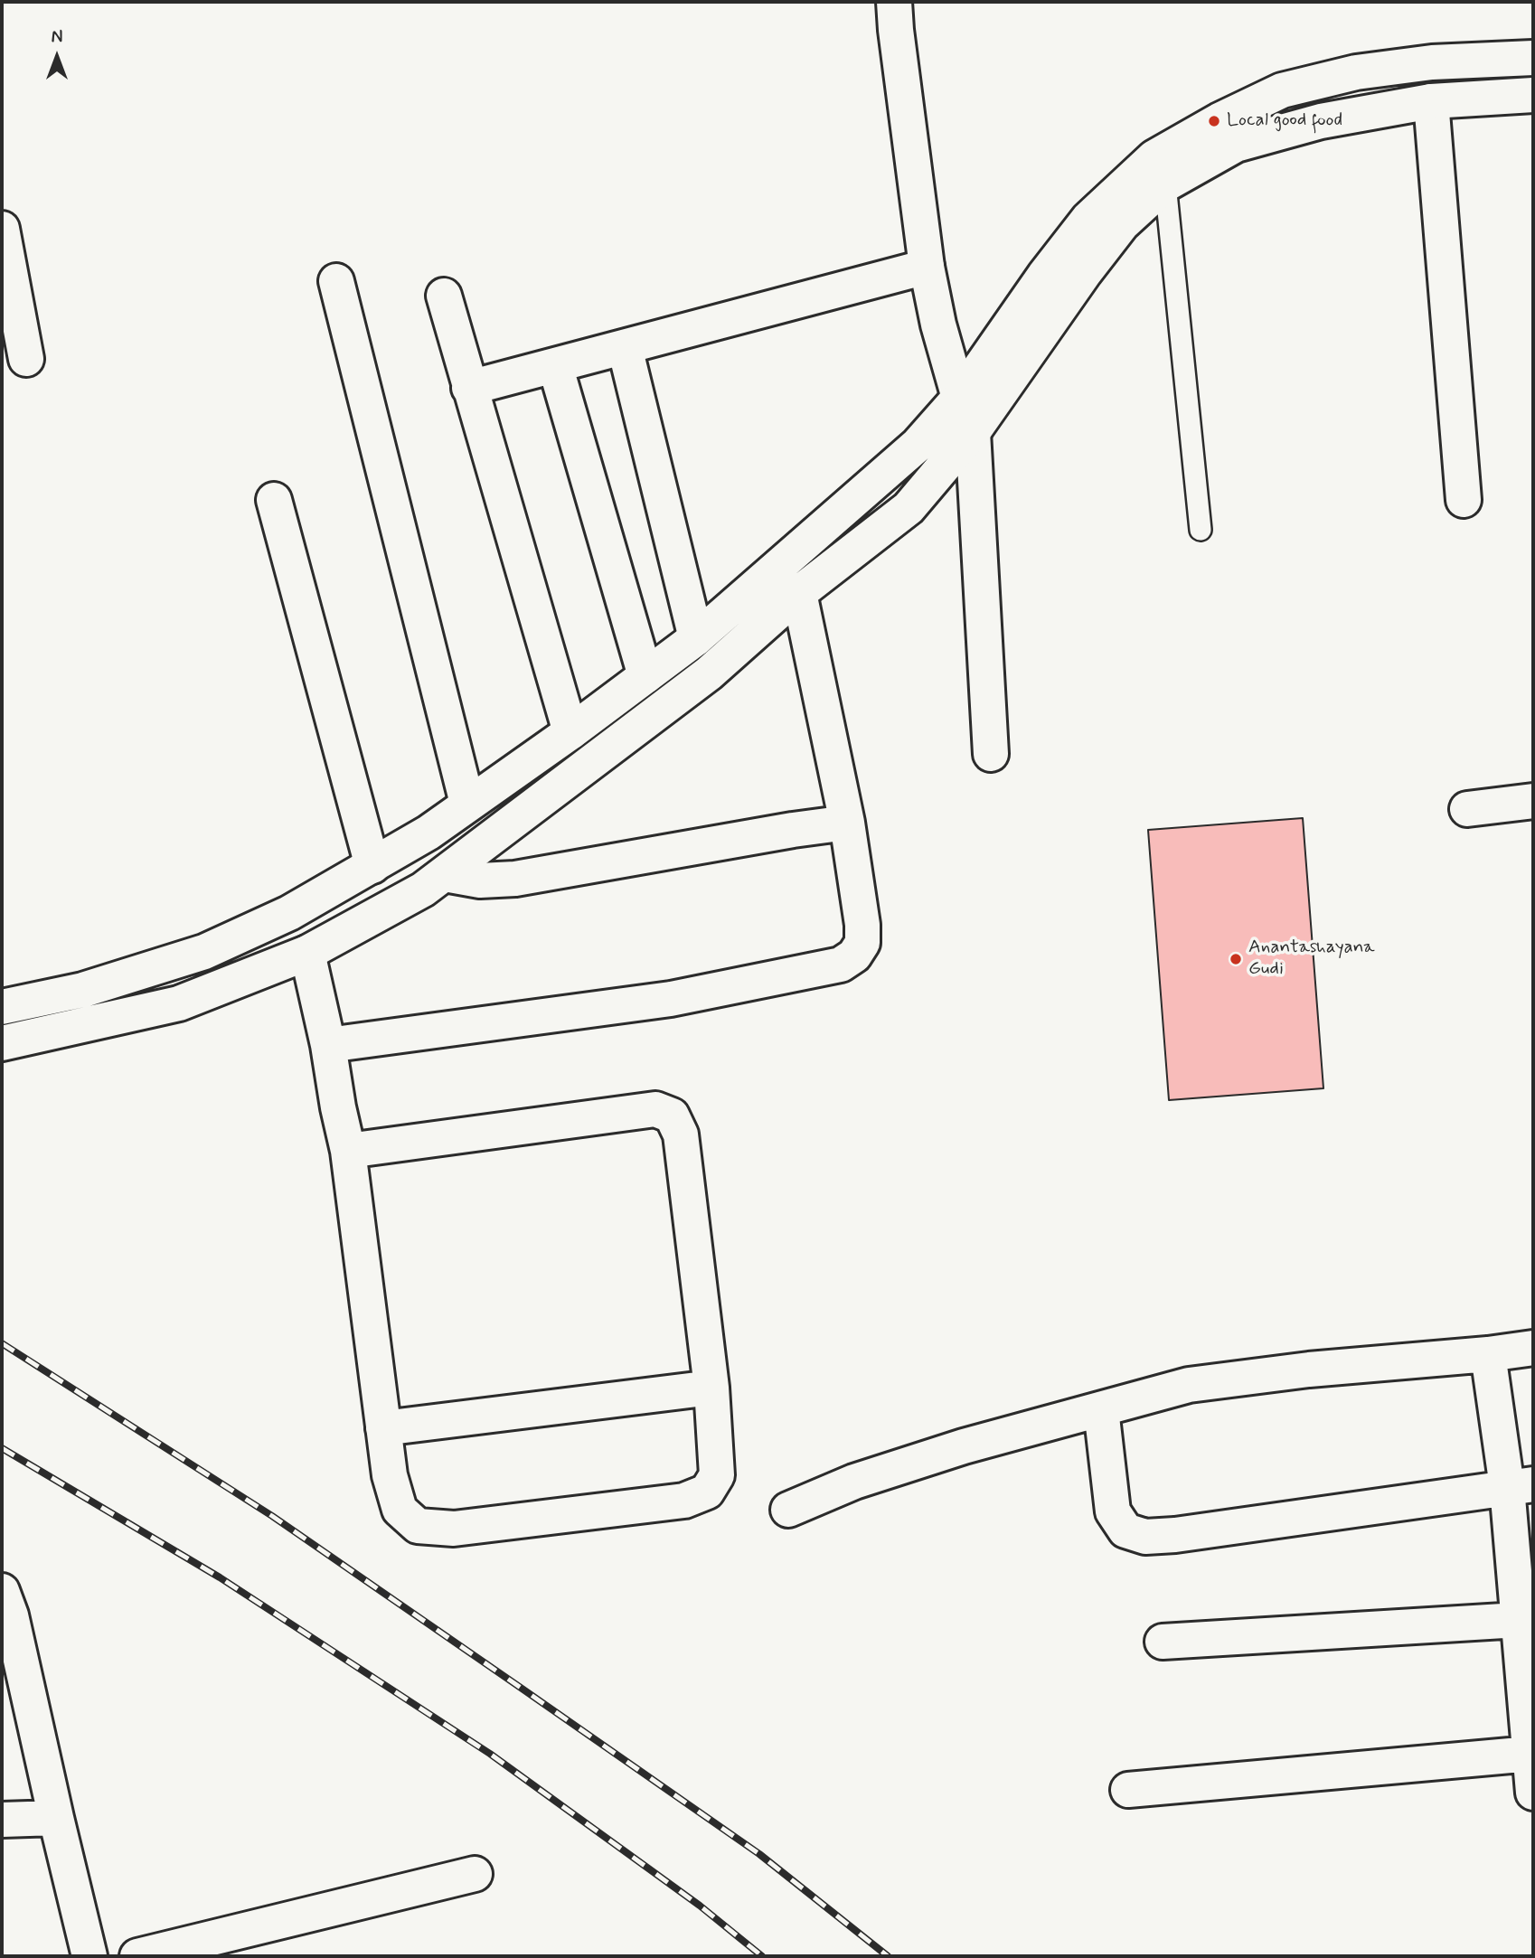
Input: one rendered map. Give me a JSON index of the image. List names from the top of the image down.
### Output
{
  "places": ["Local good food", "Anantashayana Gudi"],
  "north": "top"
}
